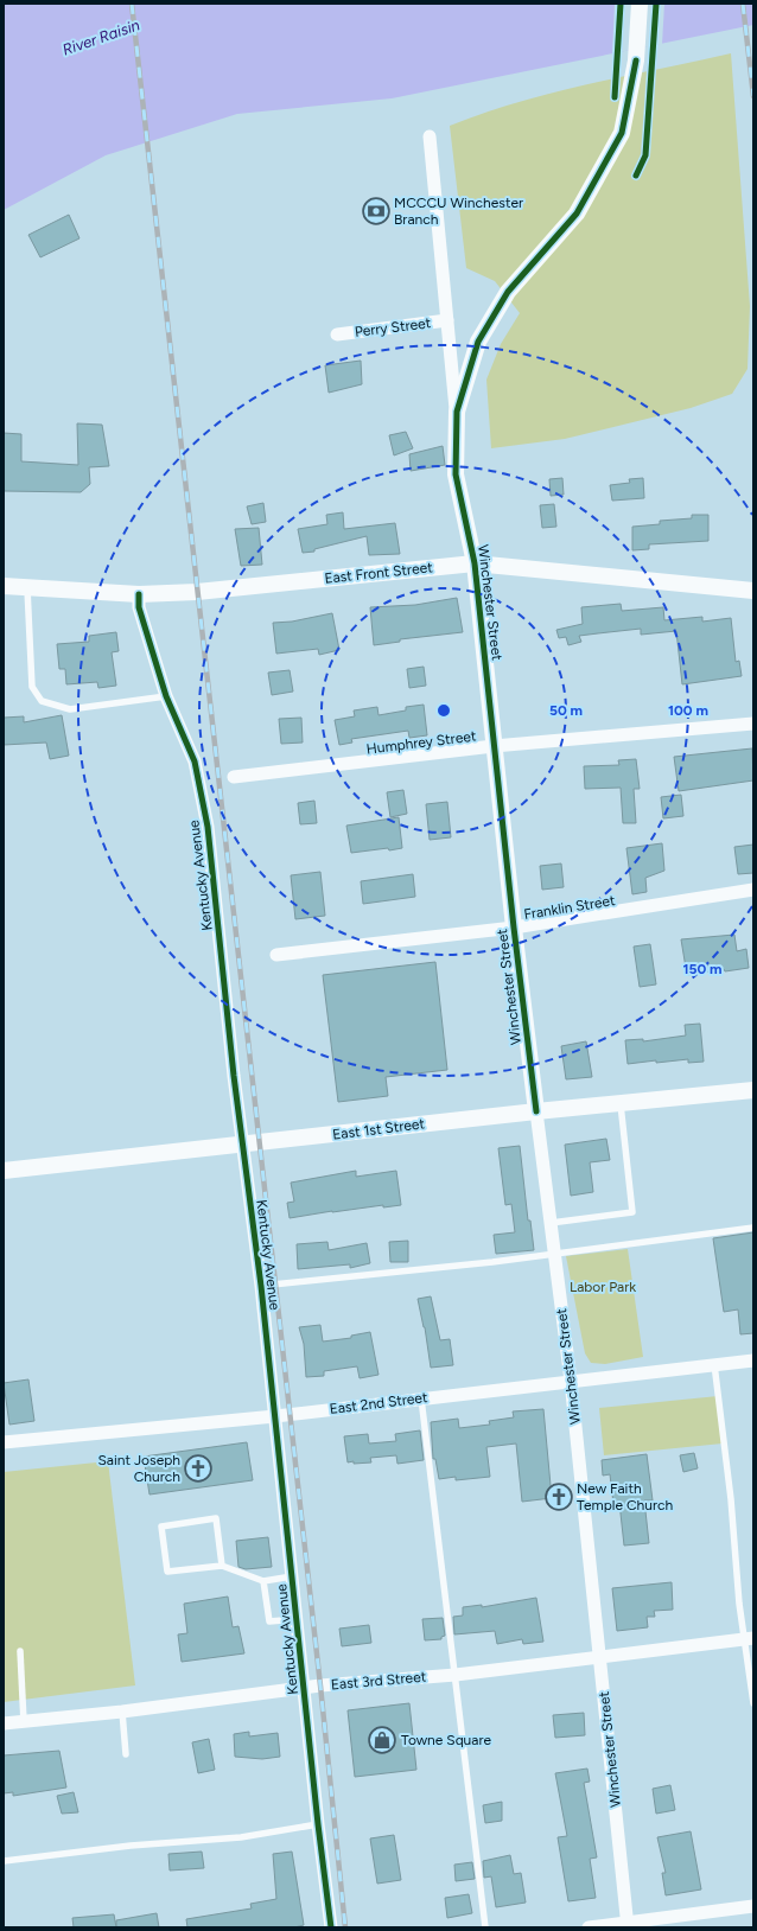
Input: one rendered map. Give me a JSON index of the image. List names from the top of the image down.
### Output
{
  "streets": {
    "street": [
      "Perry Street",
      "East Front Street",
      "Winchester Street",
      "Humphrey Street",
      "Kentucky Avenue",
      "Franklin Street",
      "East 1st Street",
      "East 2nd Street",
      "East 3rd Street"
    ]
  },
  "crossings": [
    ["Perry Street", "Winchester Street"],
    ["East Front Street", "Winchester Street"],
    ["East Front Street", "Kentucky Avenue"],
    ["Winchester Street", "Humphrey Street"],
    ["Winchester Street", "Franklin Street"],
    ["Winchester Street", "East 1st Street"],
    ["Winchester Street", "East 2nd Street"],
    ["Winchester Street", "East 3rd Street"],
    ["Kentucky Avenue", "East 1st Street"],
    ["Kentucky Avenue", "East 2nd Street"],
    ["Kentucky Avenue", "East 3rd Street"]
  ],
  "water": ["River Raisin"],
  "parks": ["Labor Park"],
  "places": {
    "bank": ["MCCCU Winchester Branch"],
    "church": ["Saint Joseph Church", "New Faith Temple Church"],
    "shop": ["Towne Square"]
  },
  "rings": ["50 m", "100 m", "150 m"]
}
